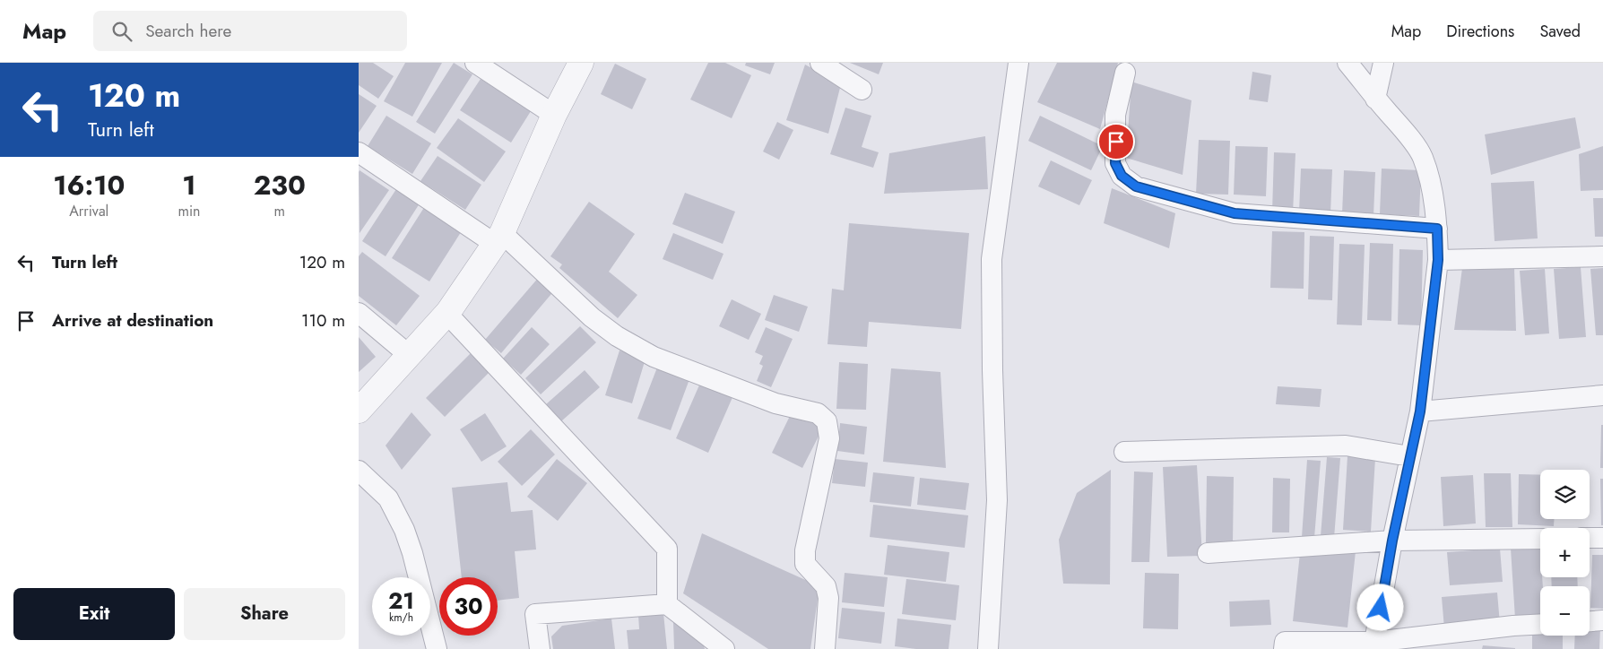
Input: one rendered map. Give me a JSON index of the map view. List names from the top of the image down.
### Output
{
  "page": {
    "header": "Map",
    "search": "Search here",
    "nav": ["Map", "Directions", "Saved"],
    "turn": ["120 m", "Turn left"],
    "eta": [
      "16:10",
      "Arrival",
      "1",
      "min",
      "230",
      "m"
    ],
    "list": [
      {
        "name": "Turn left",
        "value": "120 m"
      },
      {
        "name": "Arrive at destination",
        "value": "110 m"
      }
    ],
    "map_buttons": ["+", "−"],
    "speed": "21 km/h",
    "limit": "30",
    "buttons": ["Exit", "Share"]
  }
}
